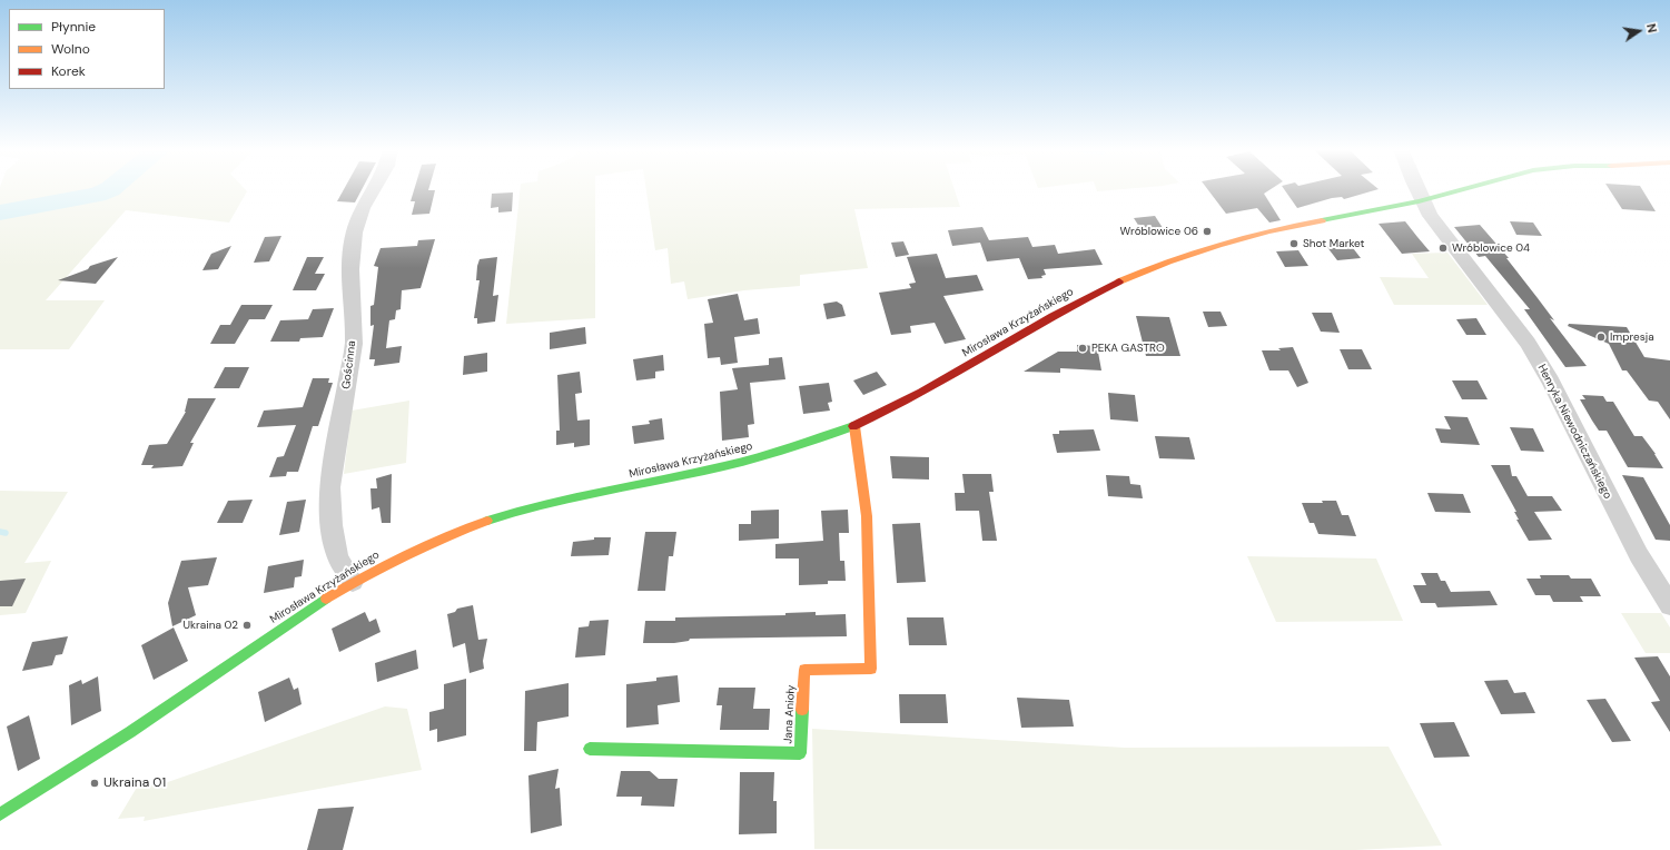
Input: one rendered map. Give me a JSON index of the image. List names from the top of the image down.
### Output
{
  "streets": {
    "street": [
      "Mirosława Krzyżańskiego",
      "Gościnna",
      "Henryka Niewodniczańskiego",
      "Jana Anioły"
    ]
  },
  "crossings": [
    ["Mirosława Krzyżańskiego", "Gościnna"],
    ["Mirosława Krzyżańskiego", "Henryka Niewodniczańskiego"],
    ["Mirosława Krzyżańskiego", "Jana Anioły"]
  ],
  "places": [
    "Wróblowice 06",
    "Shot Market",
    "Wróblowice 04",
    "Impresja",
    "PEKA GASTRO",
    "Ukraina 02",
    "Ukraina 01"
  ],
  "legend": ["Płynnie", "Wolno", "Korek"],
  "north": "right"
}
